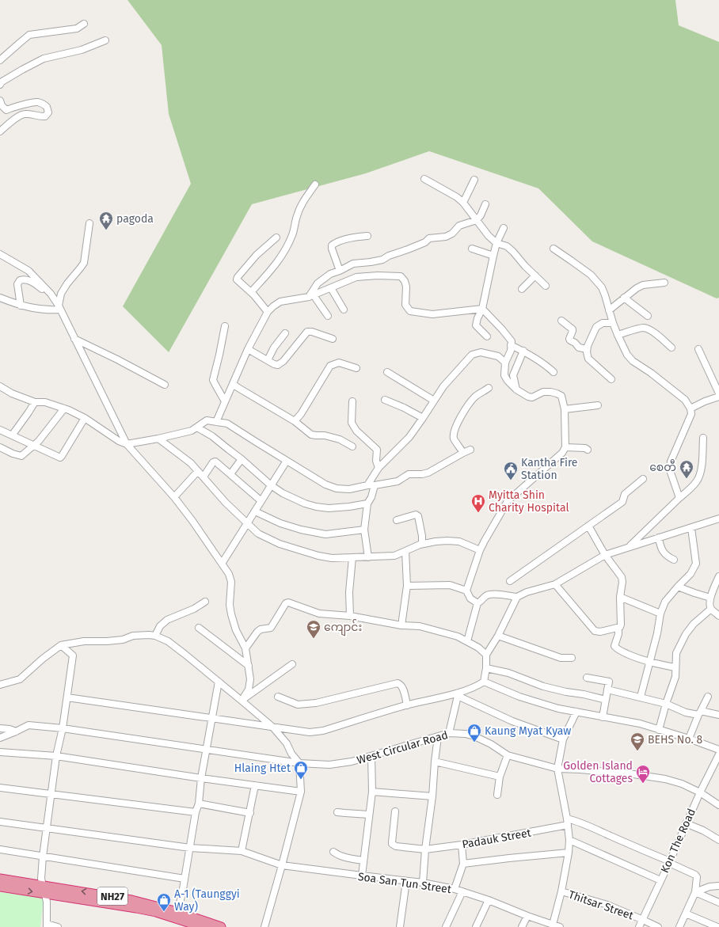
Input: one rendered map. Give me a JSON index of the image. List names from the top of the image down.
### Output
{
  "streets": {
    "highway": ["NH27"],
    "street": [
      "West Circular Road",
      "Padauk Street",
      "Kon The Road",
      "Soa San Tun Street",
      "Thitsar Street"
    ]
  },
  "crossings": [
    ["West Circular Road", "Kon The Road"],
    ["Kon The Road", "Thitsar Street"]
  ],
  "places": {
    "temple": ["pagoda", "စေတီ"],
    "public building": ["Kantha Fire Station"],
    "hospital": ["Myitta Shin Charity Hospital"],
    "school or university": ["ကျောင်း", "BEHS No. 8"],
    "shop": ["Kaung Myat Kyaw", "Hlaing Htet", "A-1 (Taunggyi Way)"],
    "hotel": ["Golden Island Cottages"]
  }
}
